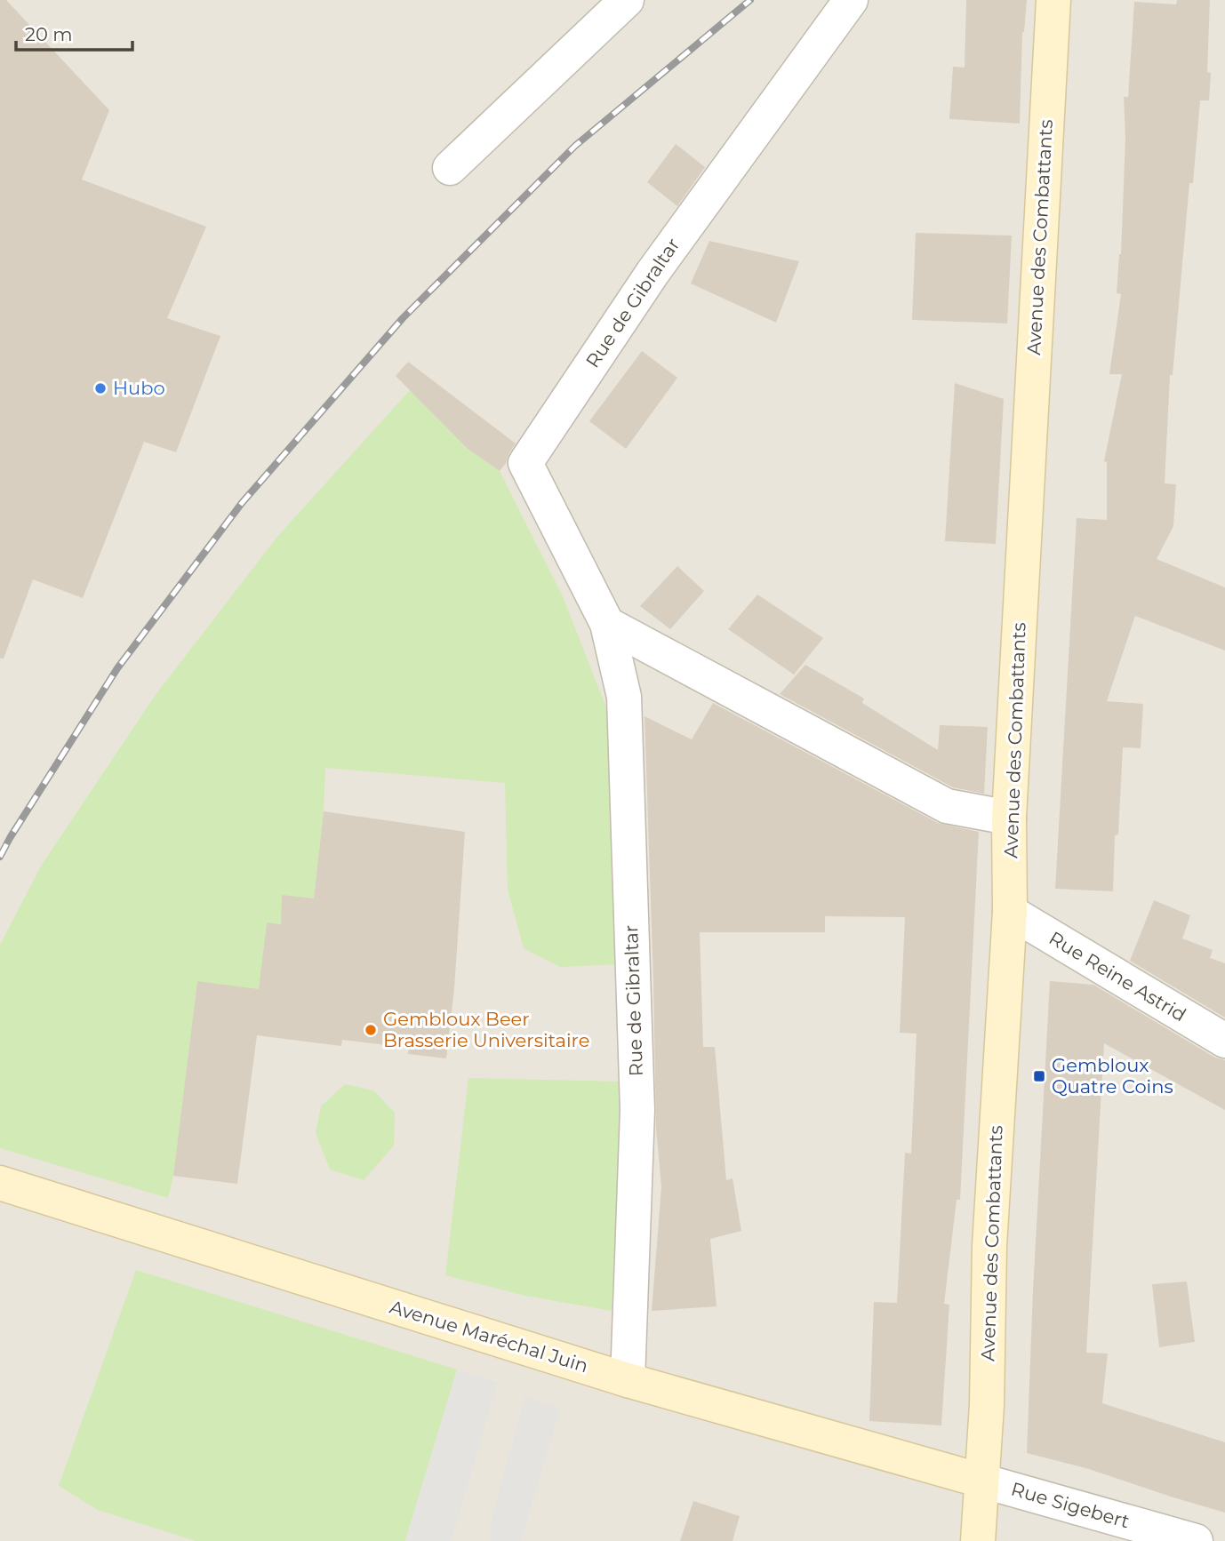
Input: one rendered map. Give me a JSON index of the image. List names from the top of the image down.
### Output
{
  "streets": {
    "street": [
      "Avenue des Combattants",
      "Rue de Gibraltar",
      "Rue Reine Astrid",
      "Avenue Maréchal Juin",
      "Rue Sigebert"
    ]
  },
  "crossings": [
    ["Avenue des Combattants", "Rue Reine Astrid"],
    ["Avenue des Combattants", "Avenue Maréchal Juin"],
    ["Avenue des Combattants", "Rue Sigebert"],
    ["Rue de Gibraltar", "Avenue Maréchal Juin"],
    ["Avenue Maréchal Juin", "Rue Sigebert"]
  ],
  "places": {
    "other": ["Hubo", "Gembloux Beer Brasserie Universitaire"],
    "transit": ["Gembloux Quatre Coins"]
  },
  "scale_bar": "20 m"
}
